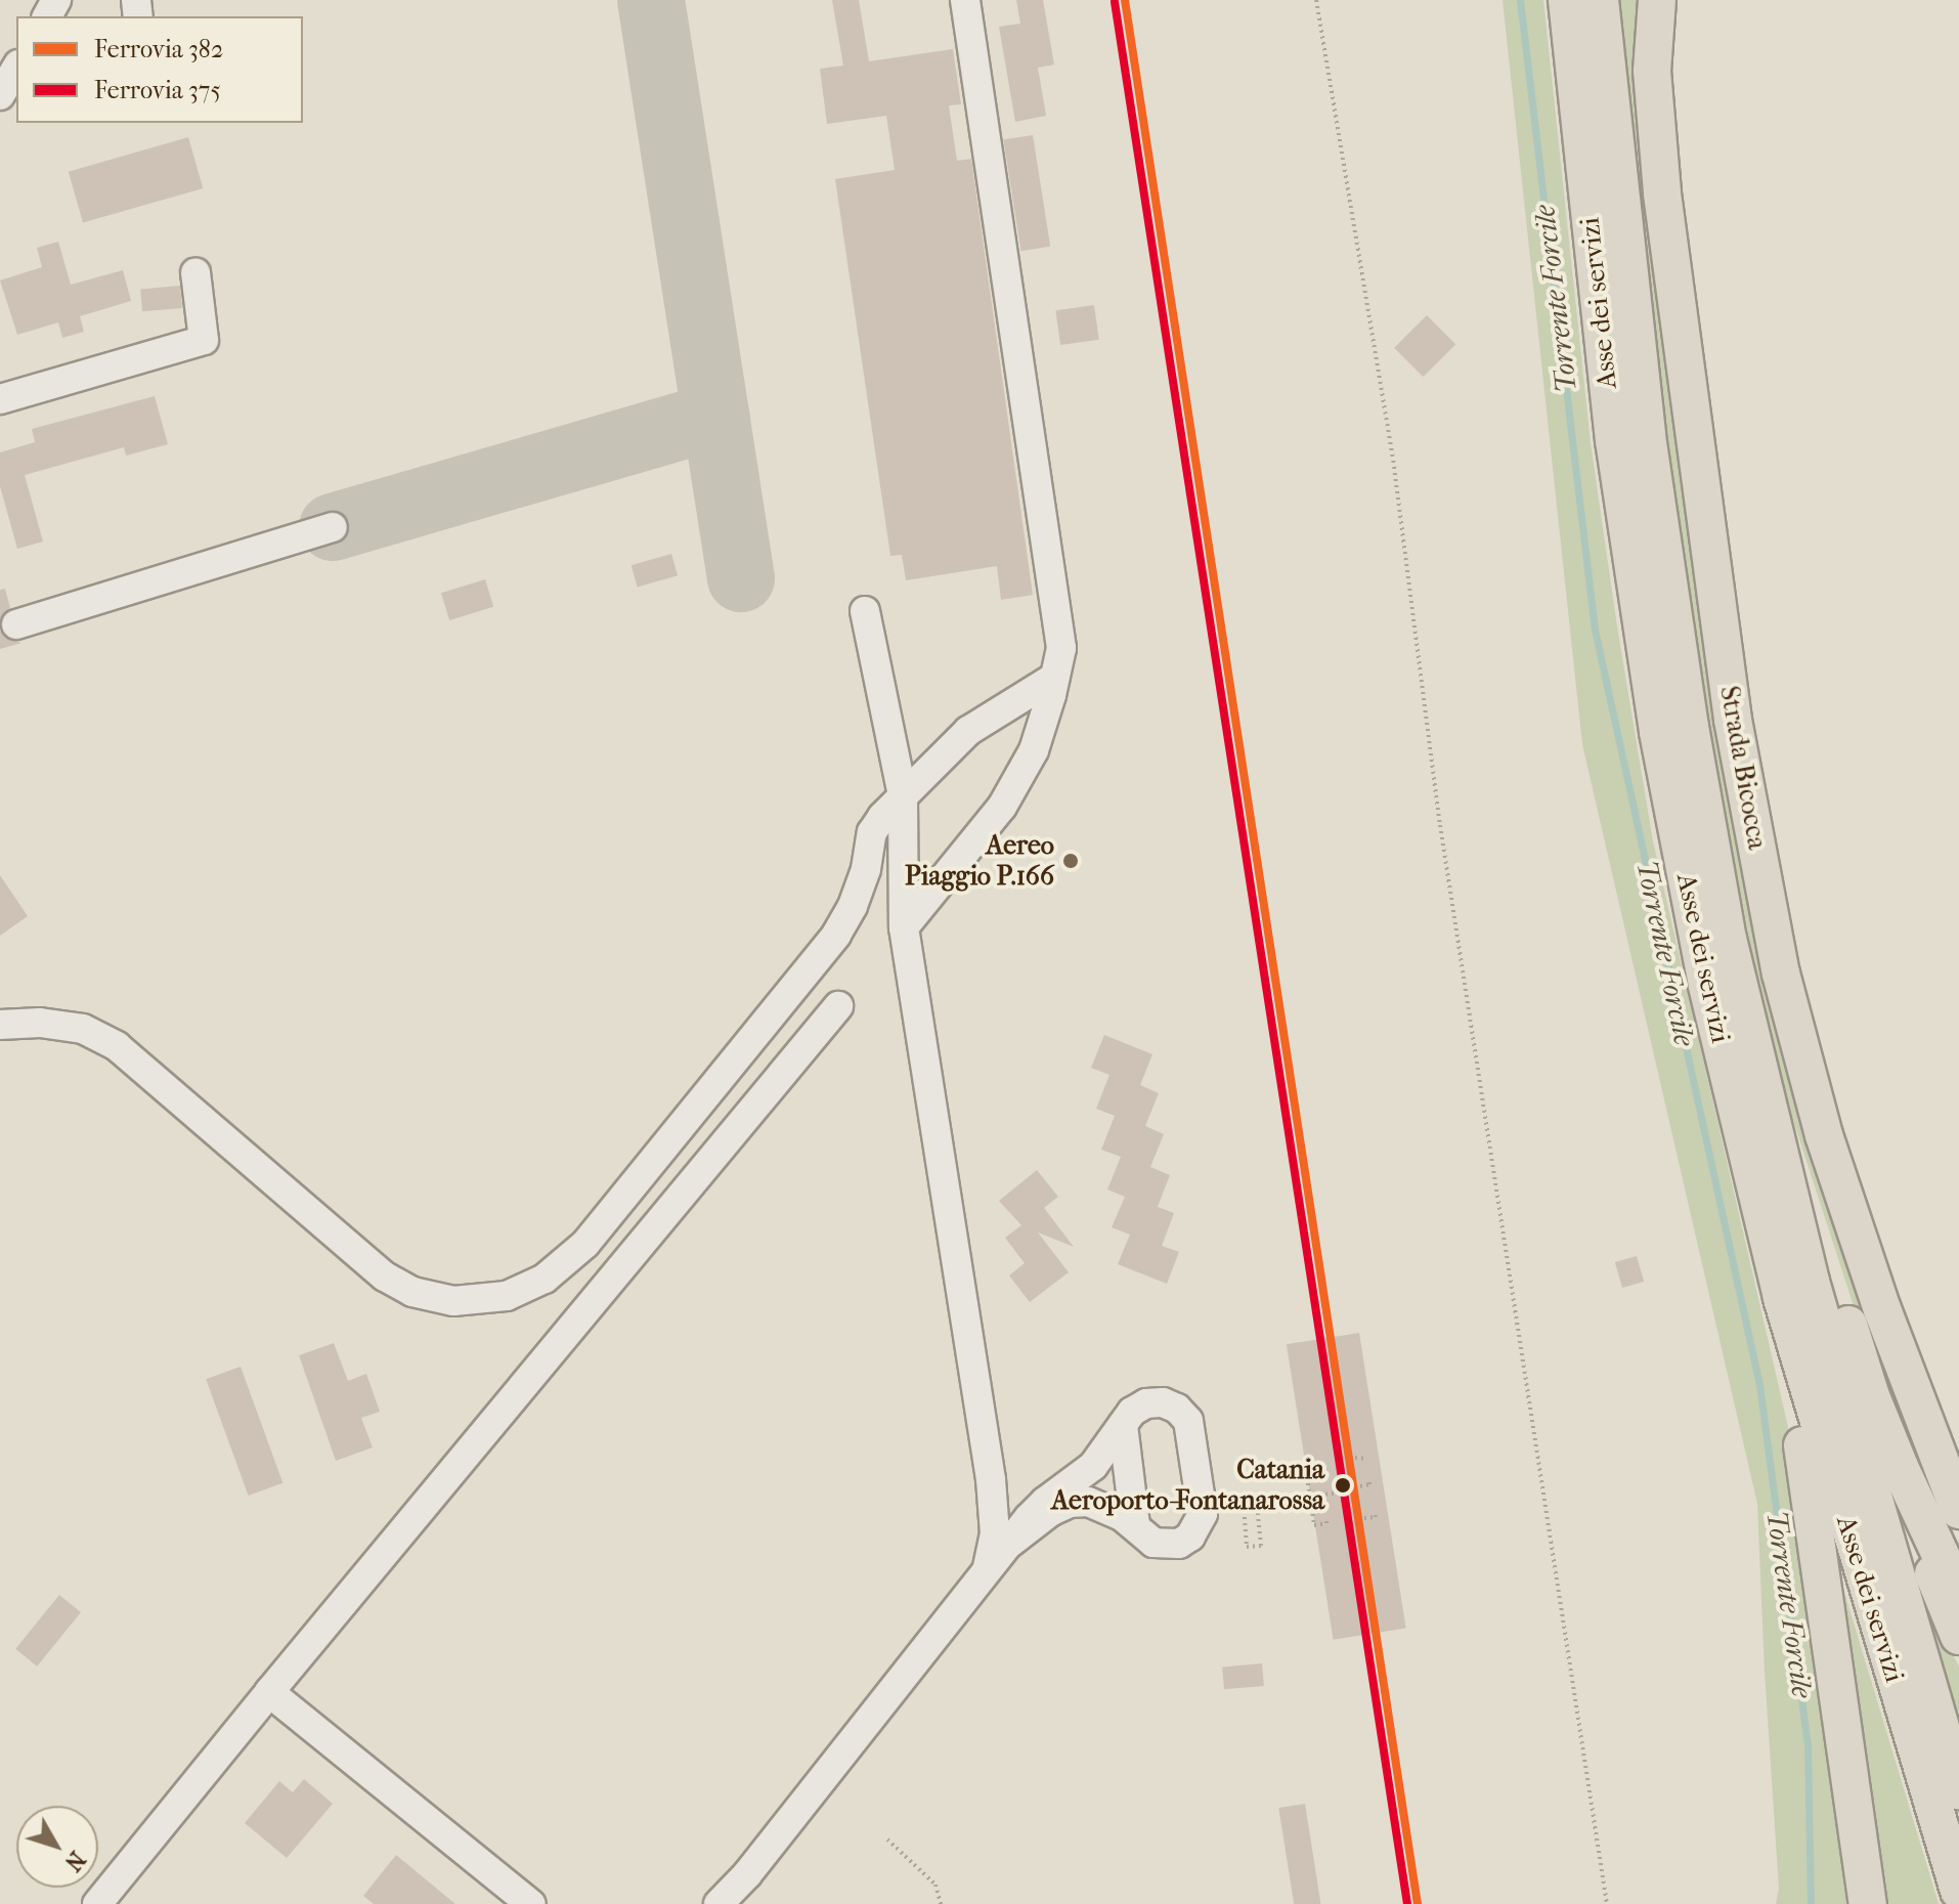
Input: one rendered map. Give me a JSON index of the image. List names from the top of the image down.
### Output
{
  "streets": {
    "main road": ["Asse dei servizi", "Strada Bicocca"]
  },
  "water": ["Torrente Forcile"],
  "places": ["Aereo Piaggio P.166", "Catania Aeroporto-Fontanarossa"],
  "lines": ["rail line 382", "rail line 375"],
  "legend": ["Ferrovia 382", "Ferrovia 375"],
  "north": "bottom right"
}
